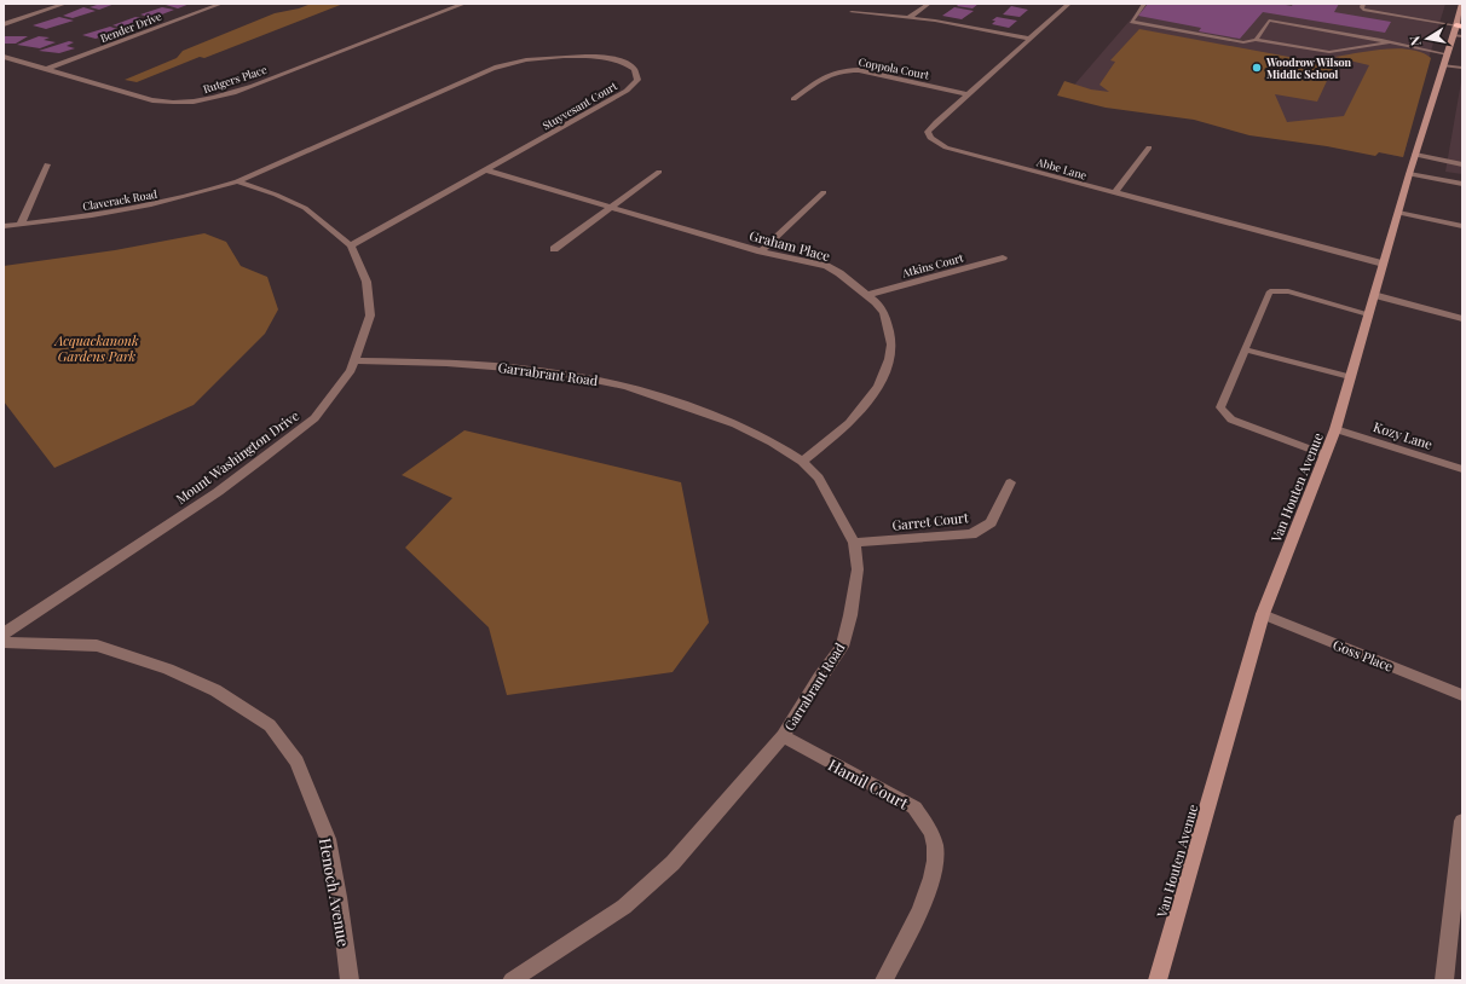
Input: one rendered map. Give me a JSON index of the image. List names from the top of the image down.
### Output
{
  "streets": {
    "main road": ["Van Houten Avenue"],
    "street": [
      "Bender Drive",
      "Coppola Court",
      "Rutgers Place",
      "Stuyvesant Court",
      "Abbe Lane",
      "Claverack Road",
      "Graham Place",
      "Atkins Court",
      "Garrabrant Road",
      "Kozy Lane",
      "Mount Washington Drive",
      "Garret Court",
      "Goss Place",
      "Hamil Court",
      "Henoch Avenue"
    ]
  },
  "crossings": [
    ["Bender Drive", "Rutgers Place"],
    ["Coppola Court", "Abbe Lane"],
    ["Stuyvesant Court", "Claverack Road"],
    ["Stuyvesant Court", "Graham Place"],
    ["Stuyvesant Court", "Mount Washington Drive"],
    ["Abbe Lane", "Van Houten Avenue"],
    ["Claverack Road", "Mount Washington Drive"],
    ["Graham Place", "Atkins Court"],
    ["Graham Place", "Garrabrant Road"],
    ["Garrabrant Road", "Mount Washington Drive"],
    ["Garrabrant Road", "Garret Court"],
    ["Garrabrant Road", "Hamil Court"],
    ["Kozy Lane", "Van Houten Avenue"],
    ["Van Houten Avenue", "Goss Place"]
  ],
  "parks": ["Acquackanonk Gardens Park"],
  "places": ["Woodrow Wilson Middle School"],
  "north": "left"
}
